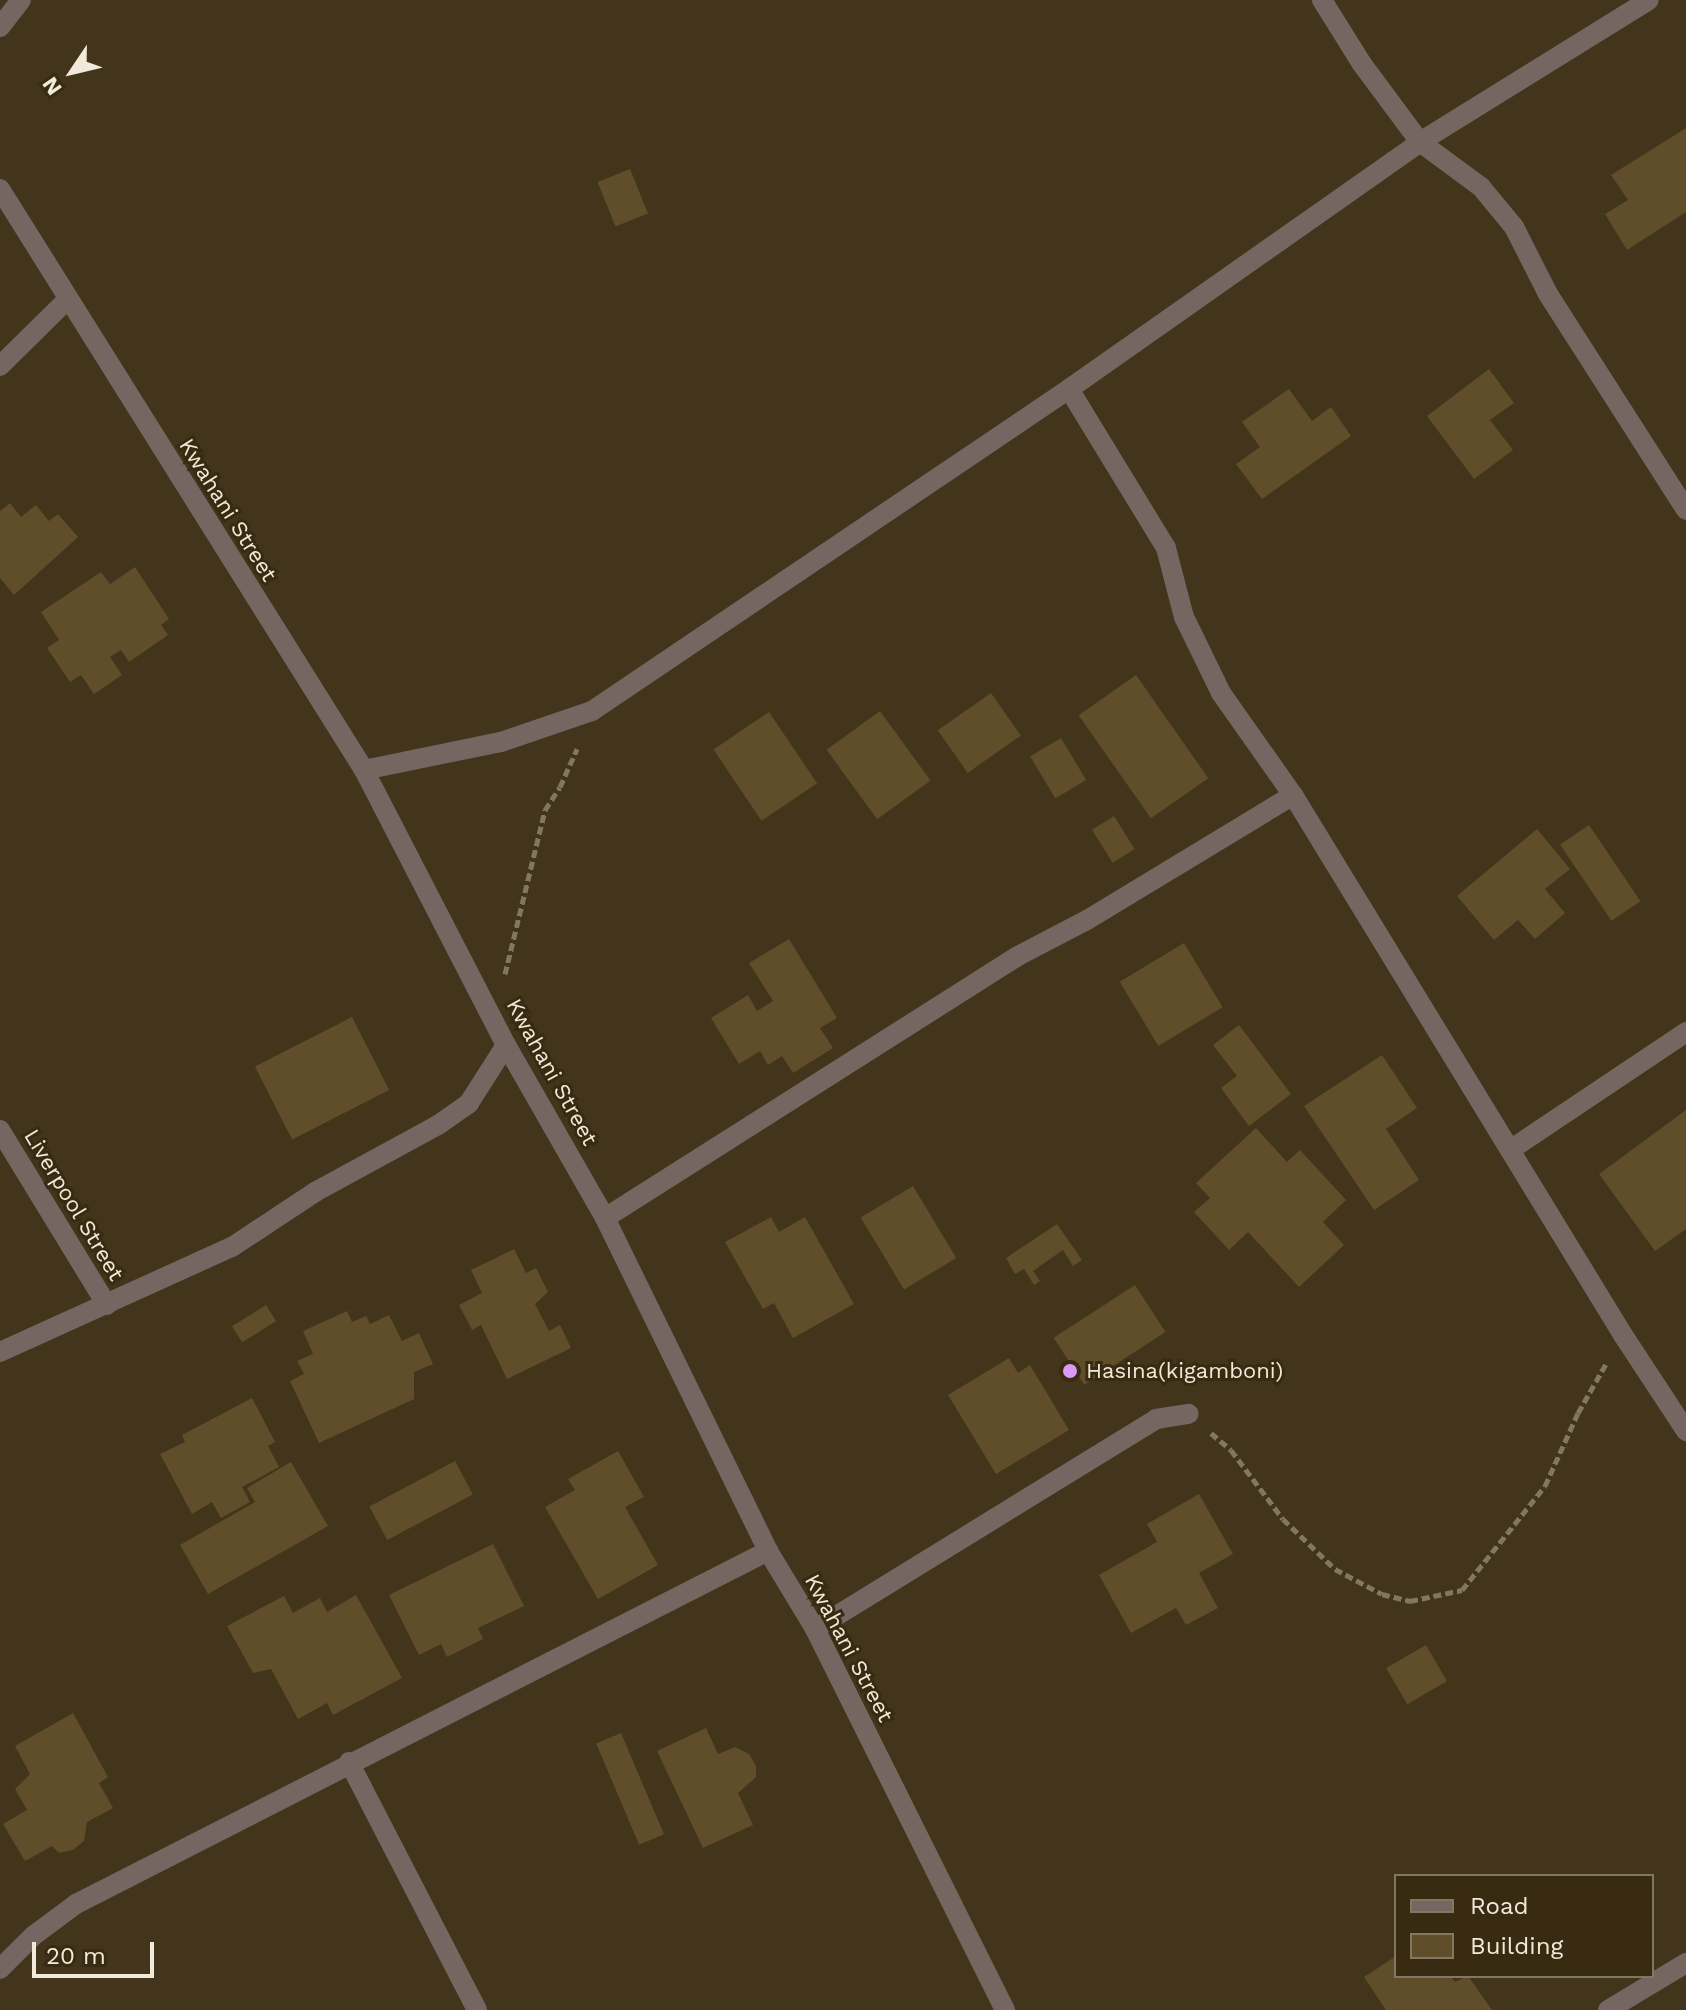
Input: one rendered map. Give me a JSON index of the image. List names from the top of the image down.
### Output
{
  "streets": {
    "street": ["Kwahani Street", "Liverpool Street"]
  },
  "places": ["Hasina(kigamboni)"],
  "legend": ["Road", "Building"],
  "scale_bar": "20 m",
  "north": "bottom left"
}
